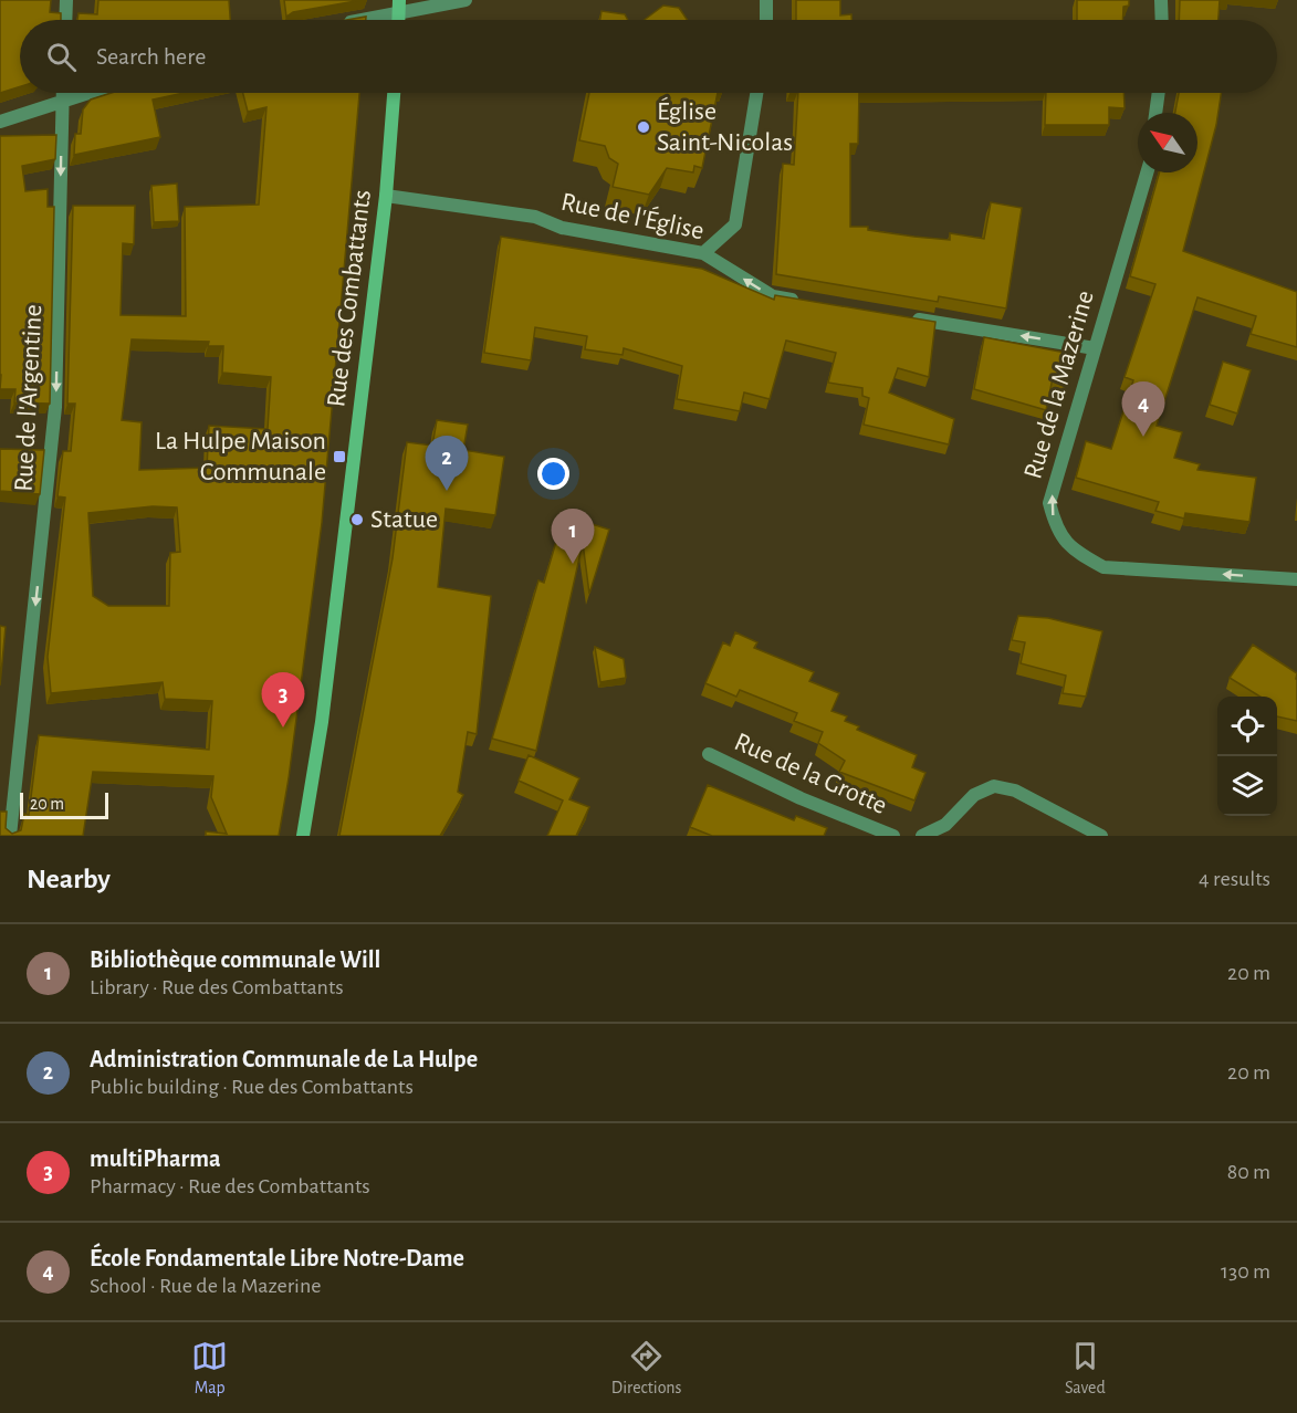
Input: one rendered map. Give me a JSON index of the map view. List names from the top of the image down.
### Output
{
  "streets": {
    "main road": ["Rue des Combattants"],
    "street": [
      "Rue de l'Église",
      "Rue de la Mazerine",
      "Rue de l'Argentine",
      "Rue de la Grotte"
    ]
  },
  "crossings": [
    ["Rue de l'Église", "Rue des Combattants"]
  ],
  "one_way": ["Rue de l'Argentine"],
  "places": {
    "other": ["Église Saint-Nicolas", "Statue"],
    "transit": ["La Hulpe Maison Communale"]
  },
  "scale_bar": "20 m",
  "north": "top left",
  "page": {
    "search": "Search here",
    "pins": [
      "4",
      "2",
      "1",
      "3"
    ],
    "scale": "20 m",
    "heading": ["Nearby", "4 results"],
    "list": [
      {
        "mark": "1",
        "name": "Bibliothèque communale Will",
        "note": "Library · Rue des Combattants",
        "value": "20 m"
      },
      {
        "mark": "2",
        "name": "Administration Communale de La Hulpe",
        "note": "Public building · Rue des Combattants",
        "value": "20 m"
      },
      {
        "mark": "3",
        "name": "multiPharma",
        "note": "Pharmacy · Rue des Combattants",
        "value": "80 m"
      },
      {
        "mark": "4",
        "name": "École Fondamentale Libre Notre-Dame",
        "note": "School · Rue de la Mazerine",
        "value": "130 m"
      }
    ],
    "nav": ["Map", "Directions", "Saved"]
  }
}
